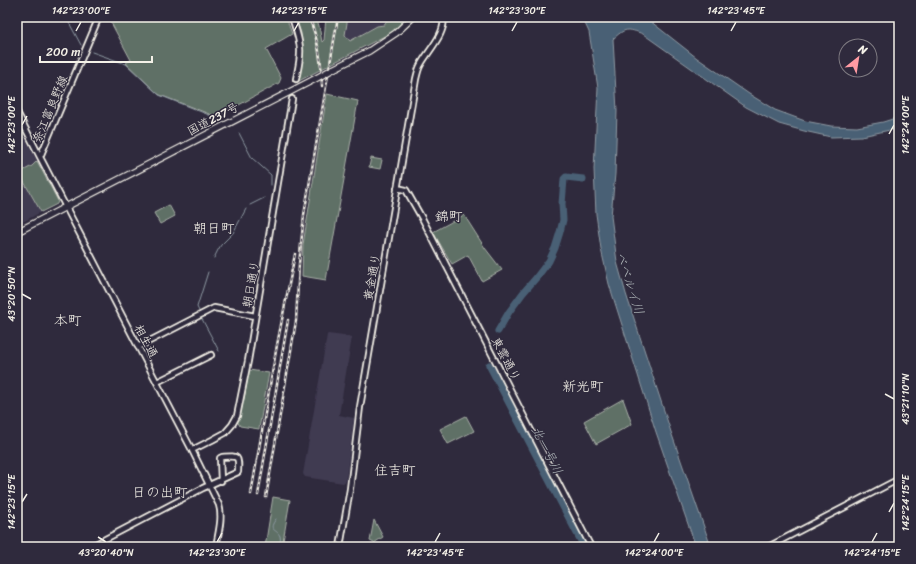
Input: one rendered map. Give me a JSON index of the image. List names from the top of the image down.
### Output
{
  "streets": {
    "highway": ["国道237号"],
    "street": [
      "奈江富良野線",
      "黄金通り",
      "朝日通り",
      "相生通",
      "東雲通り"
    ]
  },
  "crossings": [
    ["奈江富良野線", "国道237号"],
    ["奈江富良野線", "相生通"],
    ["国道237号", "相生通"],
    ["黄金通り", "東雲通り"],
    ["朝日通り", "相生通"]
  ],
  "districts": [
    "錦町",
    "朝日町",
    "本町",
    "新光町",
    "住吉町",
    "日の出町"
  ],
  "water": ["ベベルイ川", "北一号川"],
  "scale_bar": "200 m",
  "north": "top right",
  "coordinates": [
    "142°23'00\"E",
    "142°23'15\"E",
    "142°23'30\"E",
    "142°23'45\"E",
    "142°24'00\"E",
    "43°20'50\"N",
    "43°21'10\"N",
    "142°24'15\"E",
    "43°20'40\"N"
  ]
}
